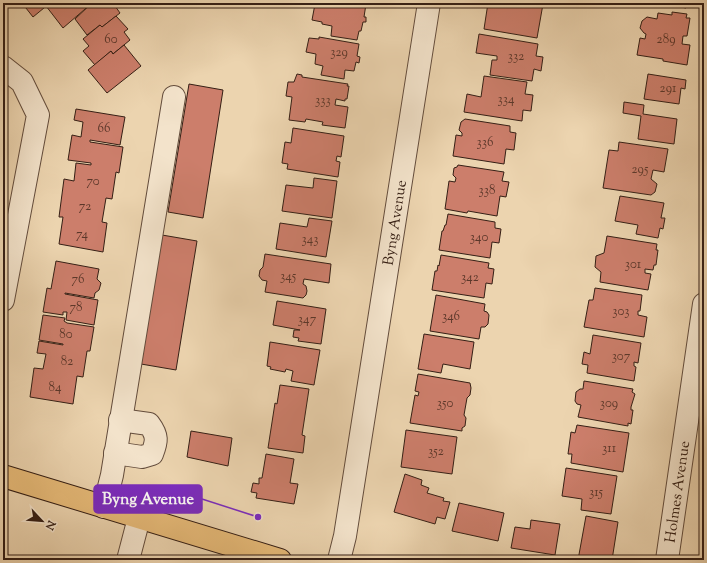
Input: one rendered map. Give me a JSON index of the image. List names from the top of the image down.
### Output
{
  "streets": {
    "street": ["Byng Avenue", "Holmes Avenue"]
  },
  "places": ["Byng Avenue"],
  "house_numbers": [
    "60",
    "289",
    "329",
    "332",
    "291",
    "334",
    "333",
    "66",
    "336",
    "295",
    "70",
    "338",
    "72",
    "74",
    "340",
    "343",
    "301",
    "345",
    "342",
    "76",
    "78",
    "303",
    "346",
    "347",
    "80",
    "307",
    "82",
    "84",
    "350",
    "309",
    "311",
    "352",
    "315"
  ],
  "north": "bottom right"
}
